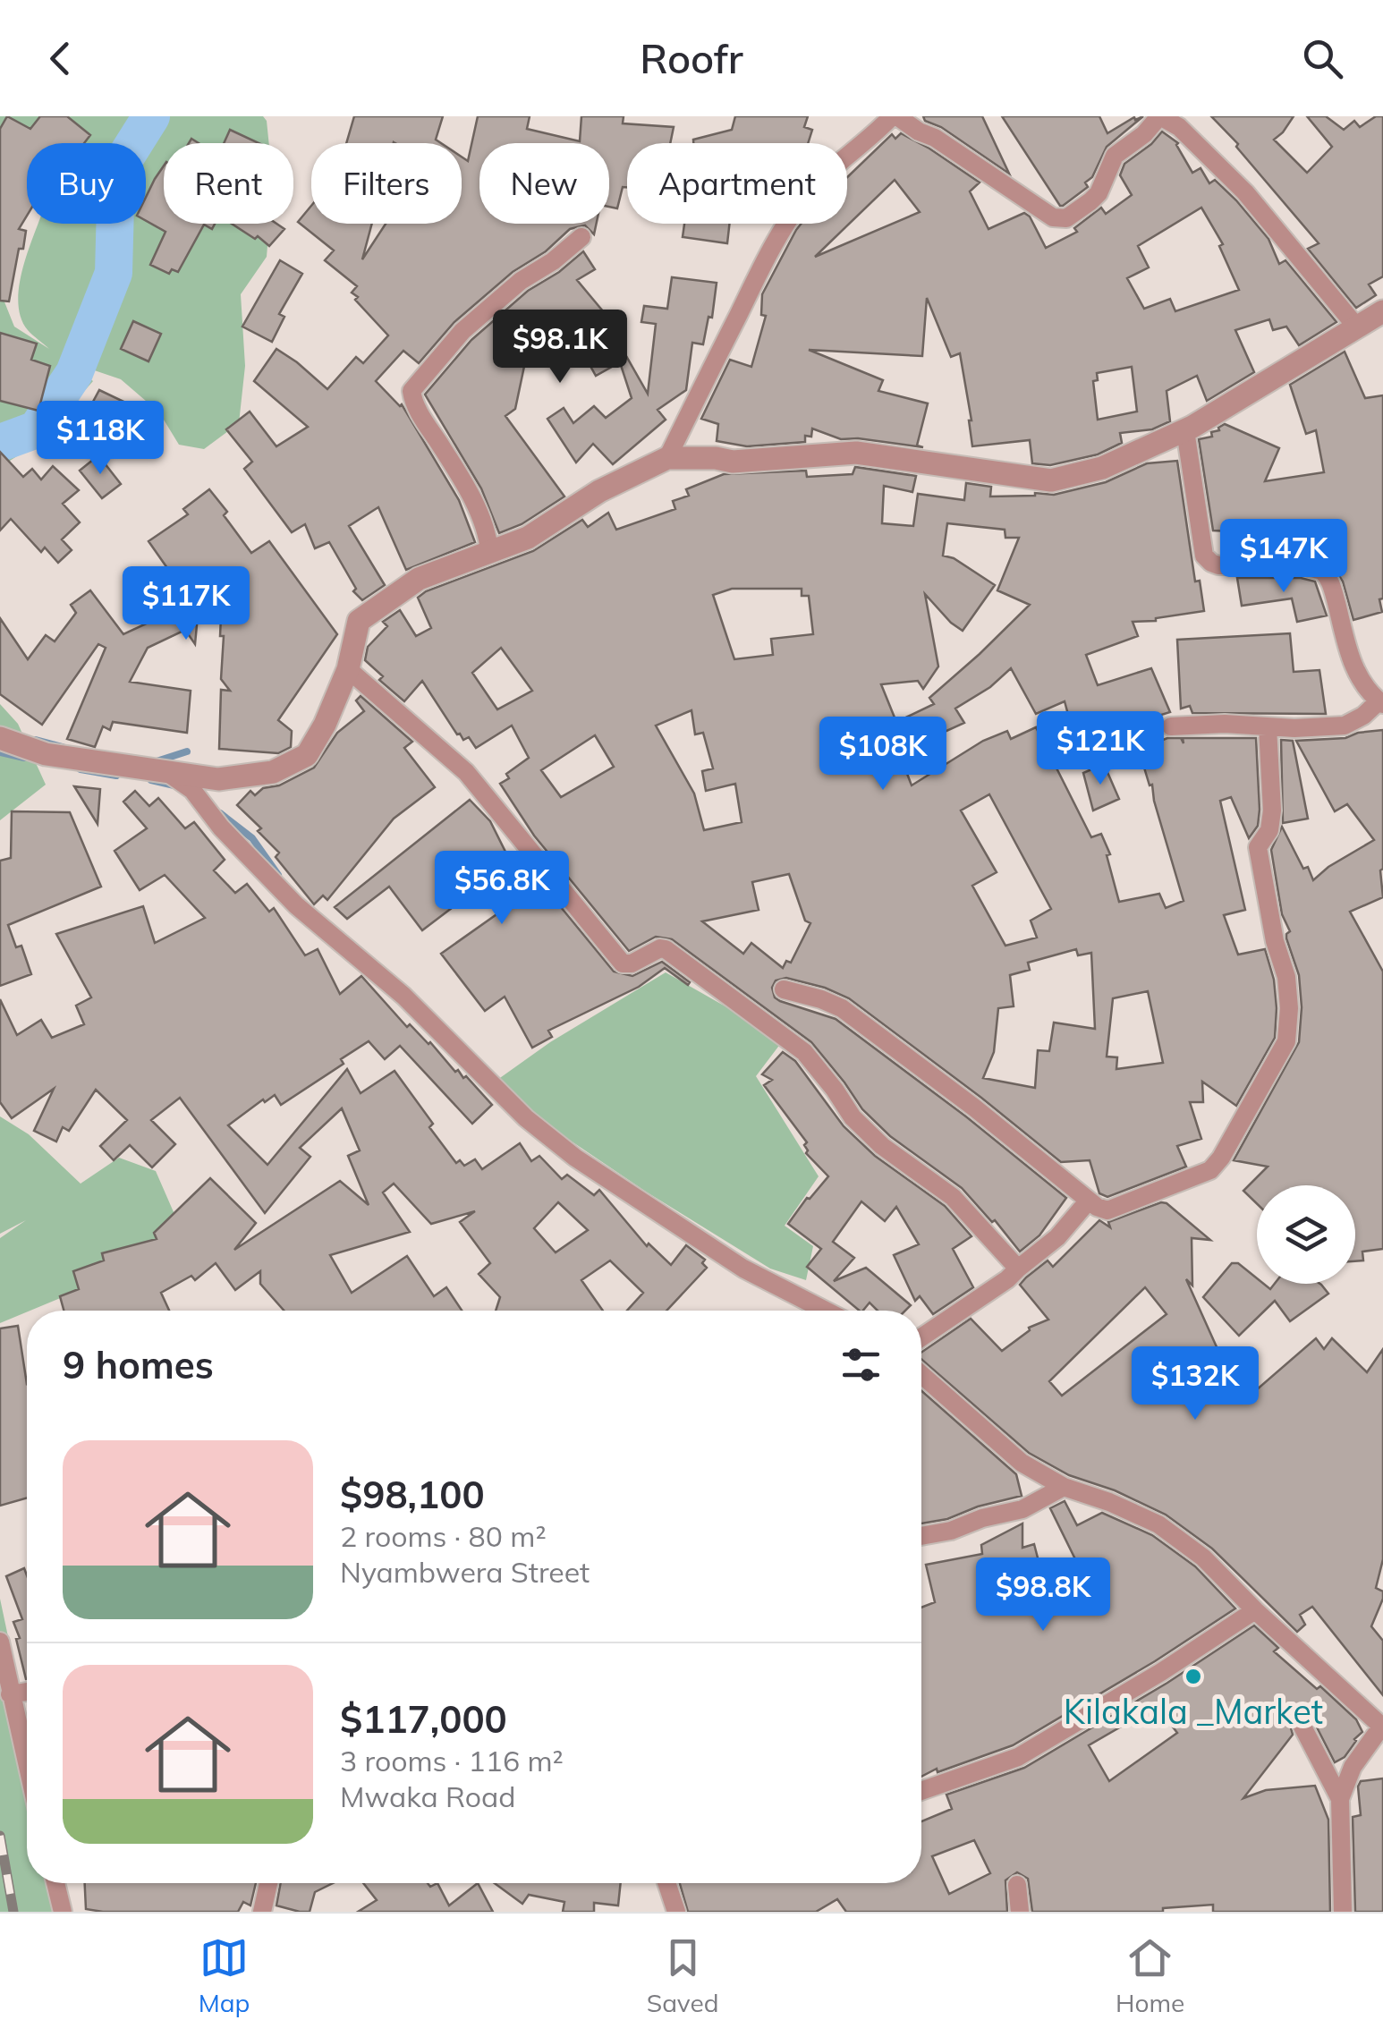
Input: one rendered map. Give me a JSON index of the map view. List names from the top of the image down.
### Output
{
  "places": ["Kilakala _Market"],
  "page": {
    "header": "Roofr",
    "chip": [
      "Buy",
      "Rent",
      "Filters",
      "New",
      "Apartment"
    ],
    "price": [
      "$98.1K",
      "$118K",
      "$147K",
      "$117K",
      "$121K",
      "$108K",
      "$56.8K",
      "$132K",
      "$98.8K"
    ],
    "heading": "9 homes",
    "list": [
      {
        "name": "$98,100",
        "note": "2 rooms · 80 m² · Nyambwera Street"
      },
      {
        "name": "$117,000",
        "note": "3 rooms · 116 m² · Mwaka Road"
      }
    ],
    "tabs": ["Map", "Saved", "Home"]
  }
}
